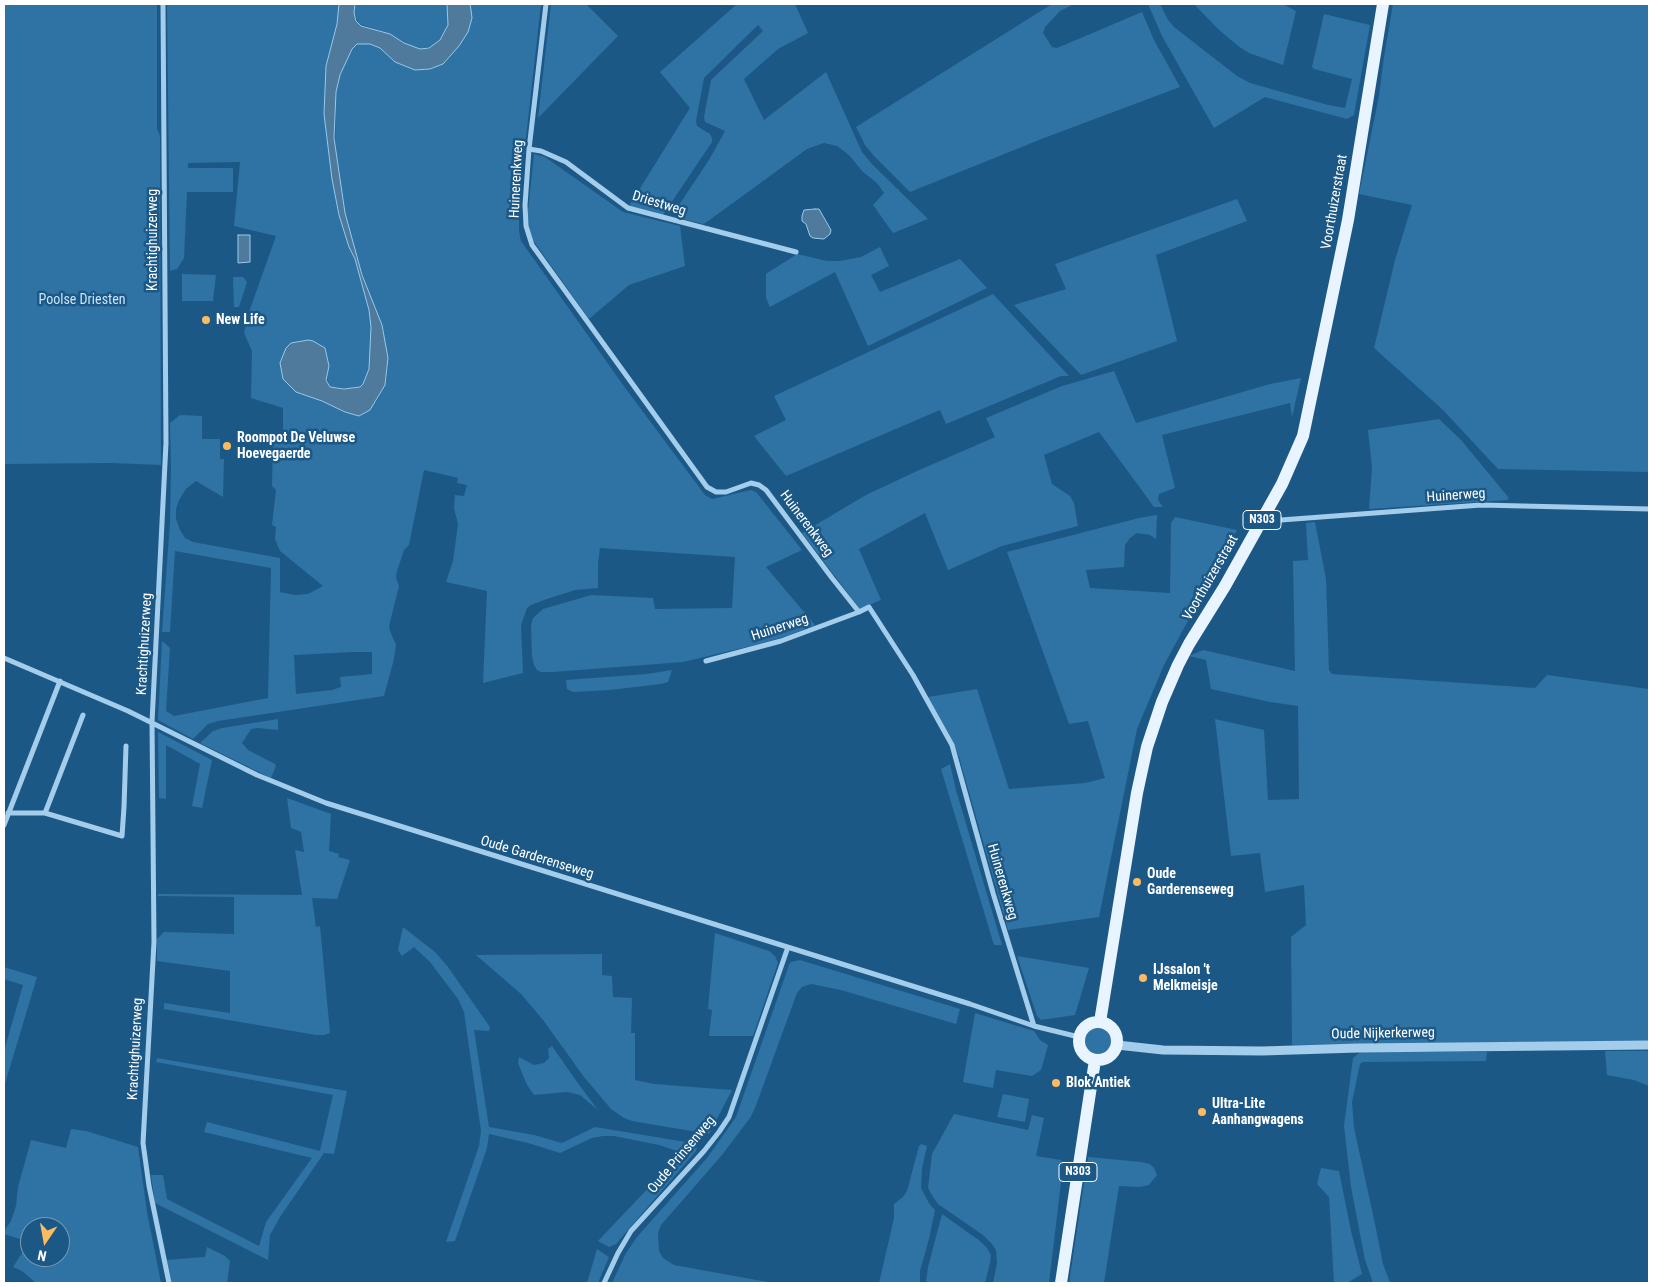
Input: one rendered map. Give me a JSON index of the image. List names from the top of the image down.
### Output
{
  "streets": {
    "main road": ["Voorthuizerstraat", "N303"],
    "street": [
      "Huinerenkweg",
      "Driestweg",
      "Krachtighuizerweg",
      "Huinerweg",
      "Oude Garderenseweg",
      "Oude Nijkerkerweg",
      "Oude Prinsenweg"
    ]
  },
  "crossings": [
    ["Huinerenkweg", "Driestweg"],
    ["Huinerenkweg", "Huinerweg"],
    ["Huinerenkweg", "Oude Garderenseweg"],
    ["Voorthuizerstraat", "Huinerweg"],
    ["Voorthuizerstraat", "N303"],
    ["Voorthuizerstraat", "Oude Garderenseweg"],
    ["Voorthuizerstraat", "Oude Nijkerkerweg"],
    ["Krachtighuizerweg", "Oude Garderenseweg"],
    ["N303", "Oude Garderenseweg"],
    ["N303", "Oude Nijkerkerweg"],
    ["Oude Garderenseweg", "Oude Nijkerkerweg"],
    ["Oude Garderenseweg", "Oude Prinsenweg"]
  ],
  "parks": ["Poolse Driesten"],
  "places": [
    "New Life",
    "Roompot De Veluwse Hoevegaerde",
    "Oude Garderenseweg",
    "IJssalon 't Melkmeisje",
    "Blok Antiek",
    "Ultra-Lite Aanhangwagens"
  ],
  "north": "bottom"
}
